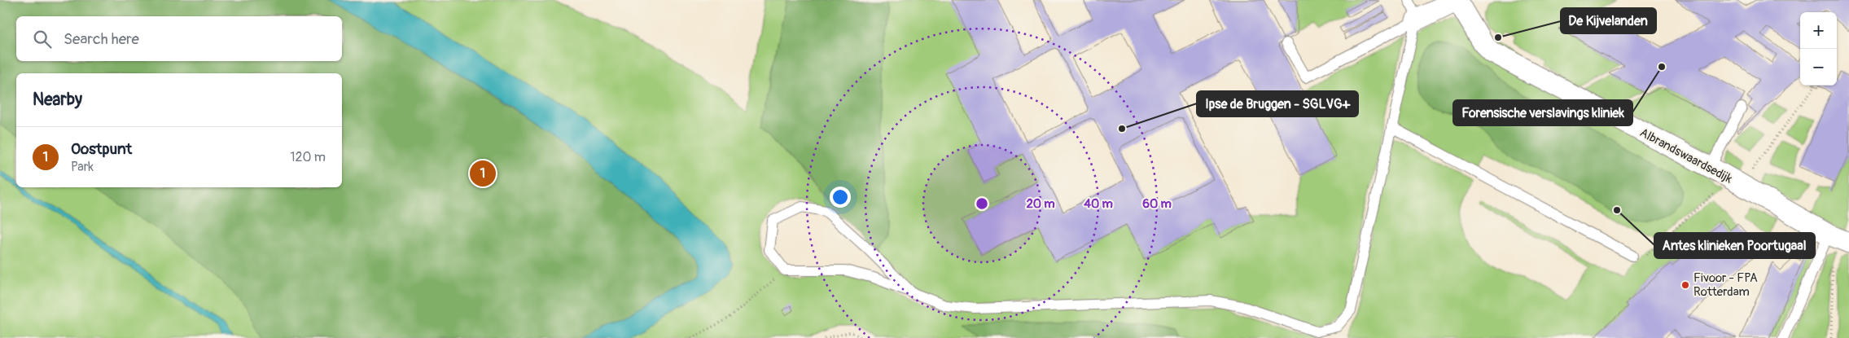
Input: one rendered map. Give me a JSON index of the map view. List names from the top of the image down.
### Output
{
  "streets": {
    "street": ["Albrandswaardsedijk"]
  },
  "places": [
    "De Kijvelanden",
    "Forensische verslavings kliniek",
    "Ipse de Bruggen - SGLVG+",
    "Antes klinieken Poortugaal",
    "Fivoor - FPA Rotterdam"
  ],
  "page": {
    "map_buttons": ["+", "−"],
    "search": "Search here",
    "heading": "Nearby",
    "list": [
      {
        "mark": "1",
        "name": "Oostpunt",
        "note": "Park",
        "value": "120 m"
      }
    ],
    "pins": "1"
  },
  "rings": ["20 m", "40 m", "60 m"]
}
